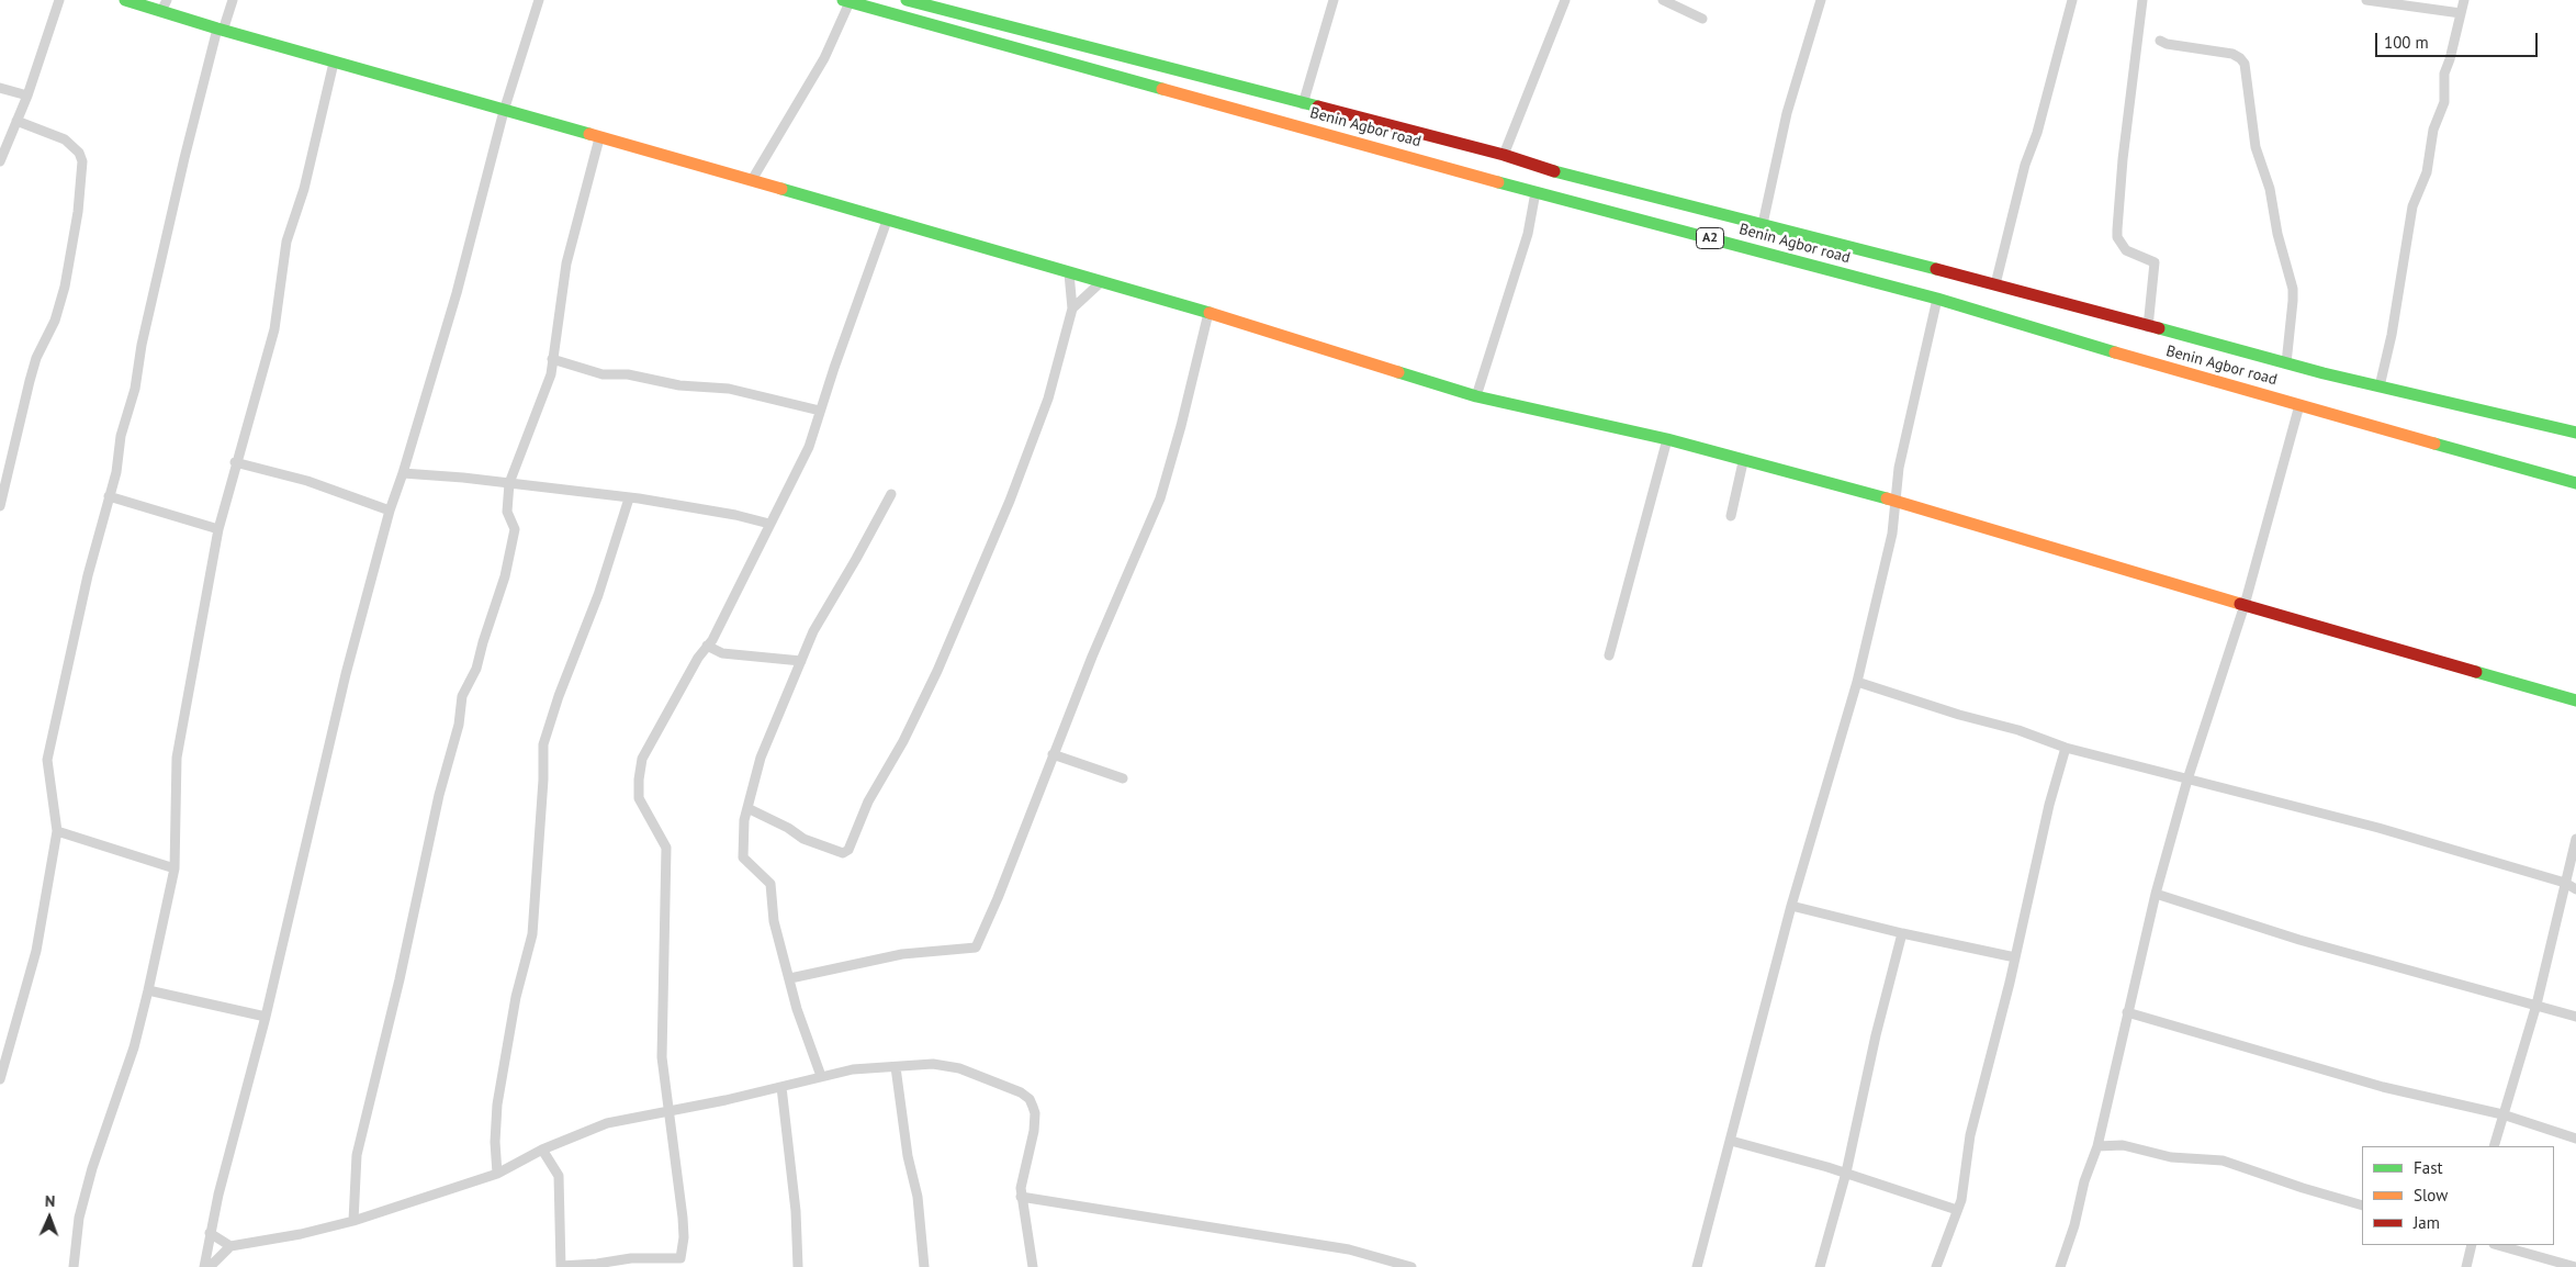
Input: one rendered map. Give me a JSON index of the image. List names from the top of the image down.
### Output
{
  "streets": {
    "main road": ["Benin Agbor road", "A2"]
  },
  "legend": ["Fast", "Slow", "Jam"],
  "scale_bar": "100 m",
  "north": "top"
}
